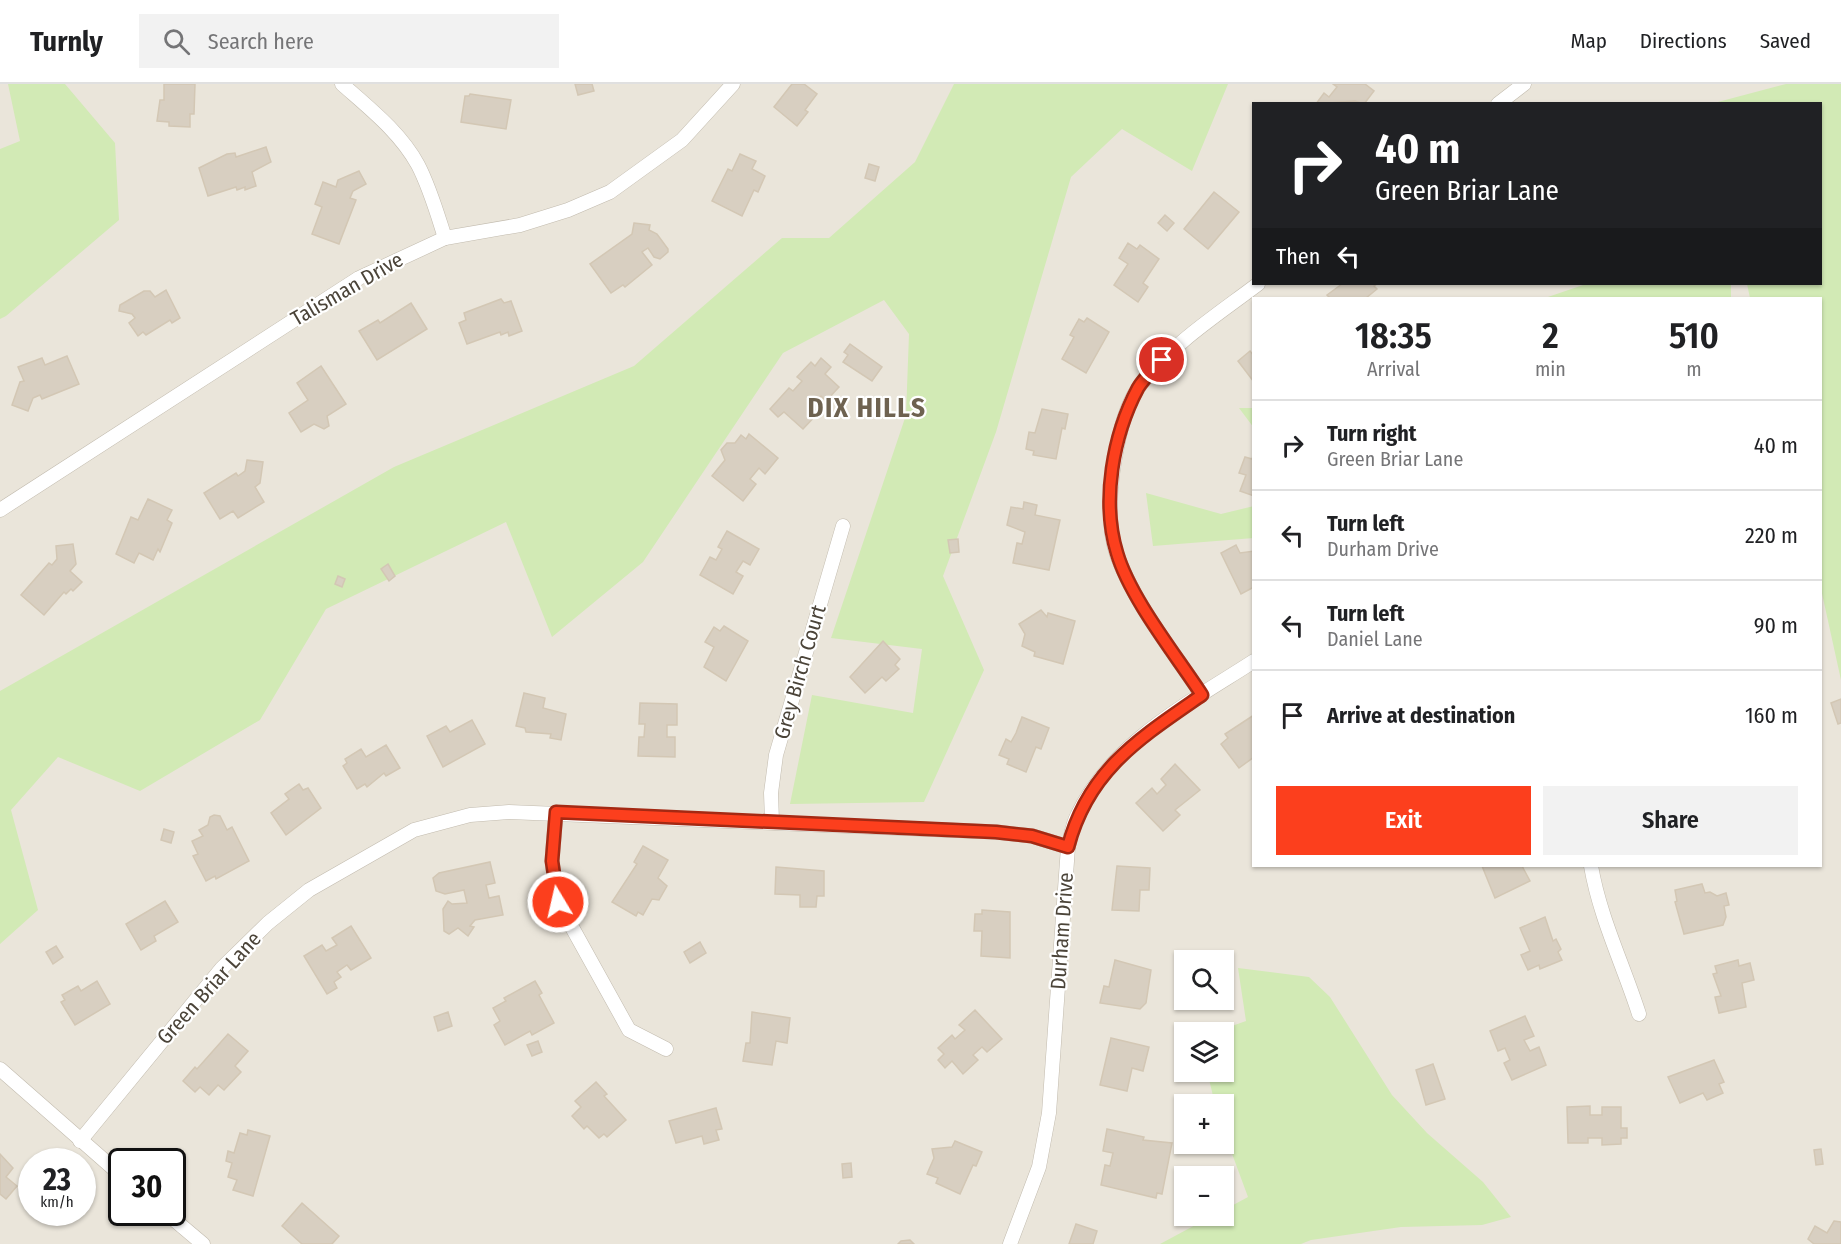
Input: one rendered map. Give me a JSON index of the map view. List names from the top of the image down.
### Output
{
  "streets": {
    "street": [
      "Talisman Drive",
      "Grey Birch Court",
      "Durham Drive",
      "Green Briar Lane"
    ]
  },
  "crossings": [
    ["Grey Birch Court", "Green Briar Lane"],
    ["Durham Drive", "Green Briar Lane"]
  ],
  "districts": ["DIX HILLS"],
  "page": {
    "header": "Turnly",
    "search": "Search here",
    "nav": ["Map", "Directions", "Saved"],
    "turn": ["40 m", "Green Briar Lane"],
    "then": "Then",
    "eta": [
      "18:35",
      "Arrival",
      "2",
      "min",
      "510",
      "m"
    ],
    "list": [
      {
        "name": "Turn right",
        "note": "Green Briar Lane",
        "value": "40 m"
      },
      {
        "name": "Turn left",
        "note": "Durham Drive",
        "value": "220 m"
      },
      {
        "name": "Turn left",
        "note": "Daniel Lane",
        "value": "90 m"
      },
      {
        "name": "Arrive at destination",
        "value": "160 m"
      }
    ],
    "buttons": ["Exit", "Share"],
    "map_buttons": ["+", "−"],
    "speed": "23 km/h",
    "limit": "30"
  }
}
